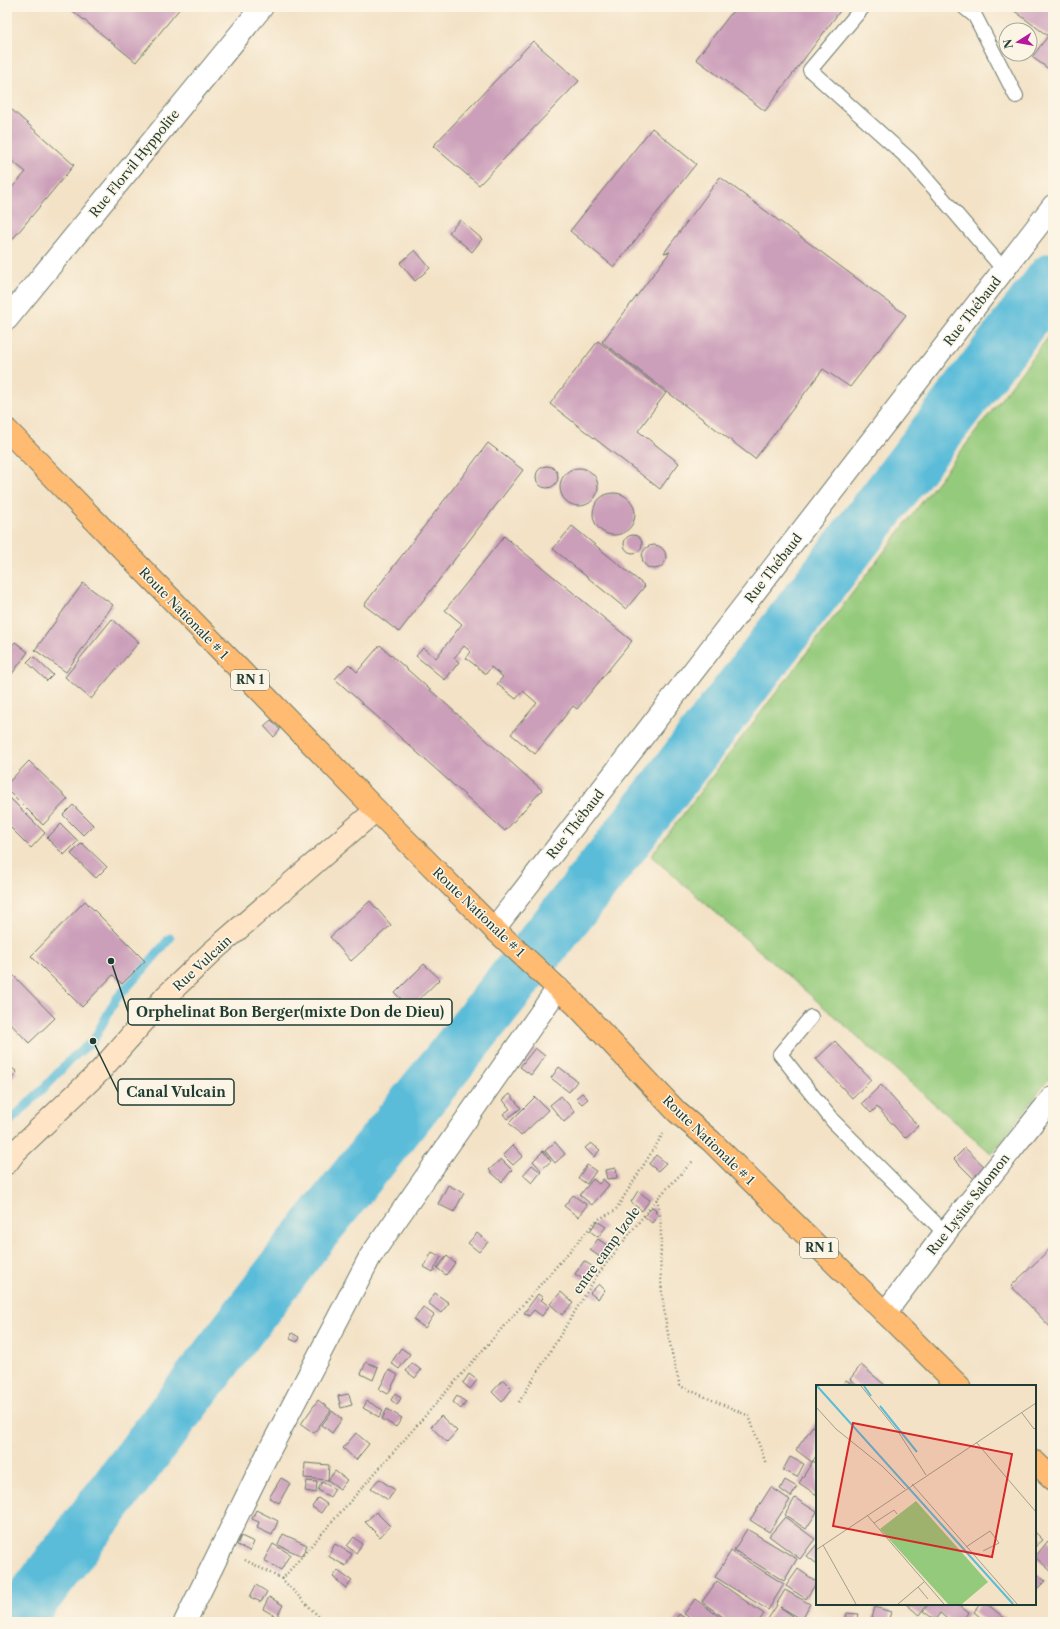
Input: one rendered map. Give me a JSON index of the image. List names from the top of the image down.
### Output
{
  "streets": {
    "main road": ["Route Nationale # 1", "RN 1"],
    "street": [
      "Rue Florvil Hyppolite",
      "Rue Thébaud",
      "Rue Vulcain",
      "Rue Lysius Salomon"
    ],
    "path": ["entre camp Izole"]
  },
  "crossings": [
    ["Rue Thébaud", "Route Nationale # 1"],
    ["Route Nationale # 1", "Rue Vulcain"],
    ["Route Nationale # 1", "Rue Lysius Salomon"],
    ["Route Nationale # 1", "entre camp Izole"]
  ],
  "places": ["Orphelinat Bon Berger(mixte Don de Dieu)", "Canal Vulcain"],
  "north": "left"
}
